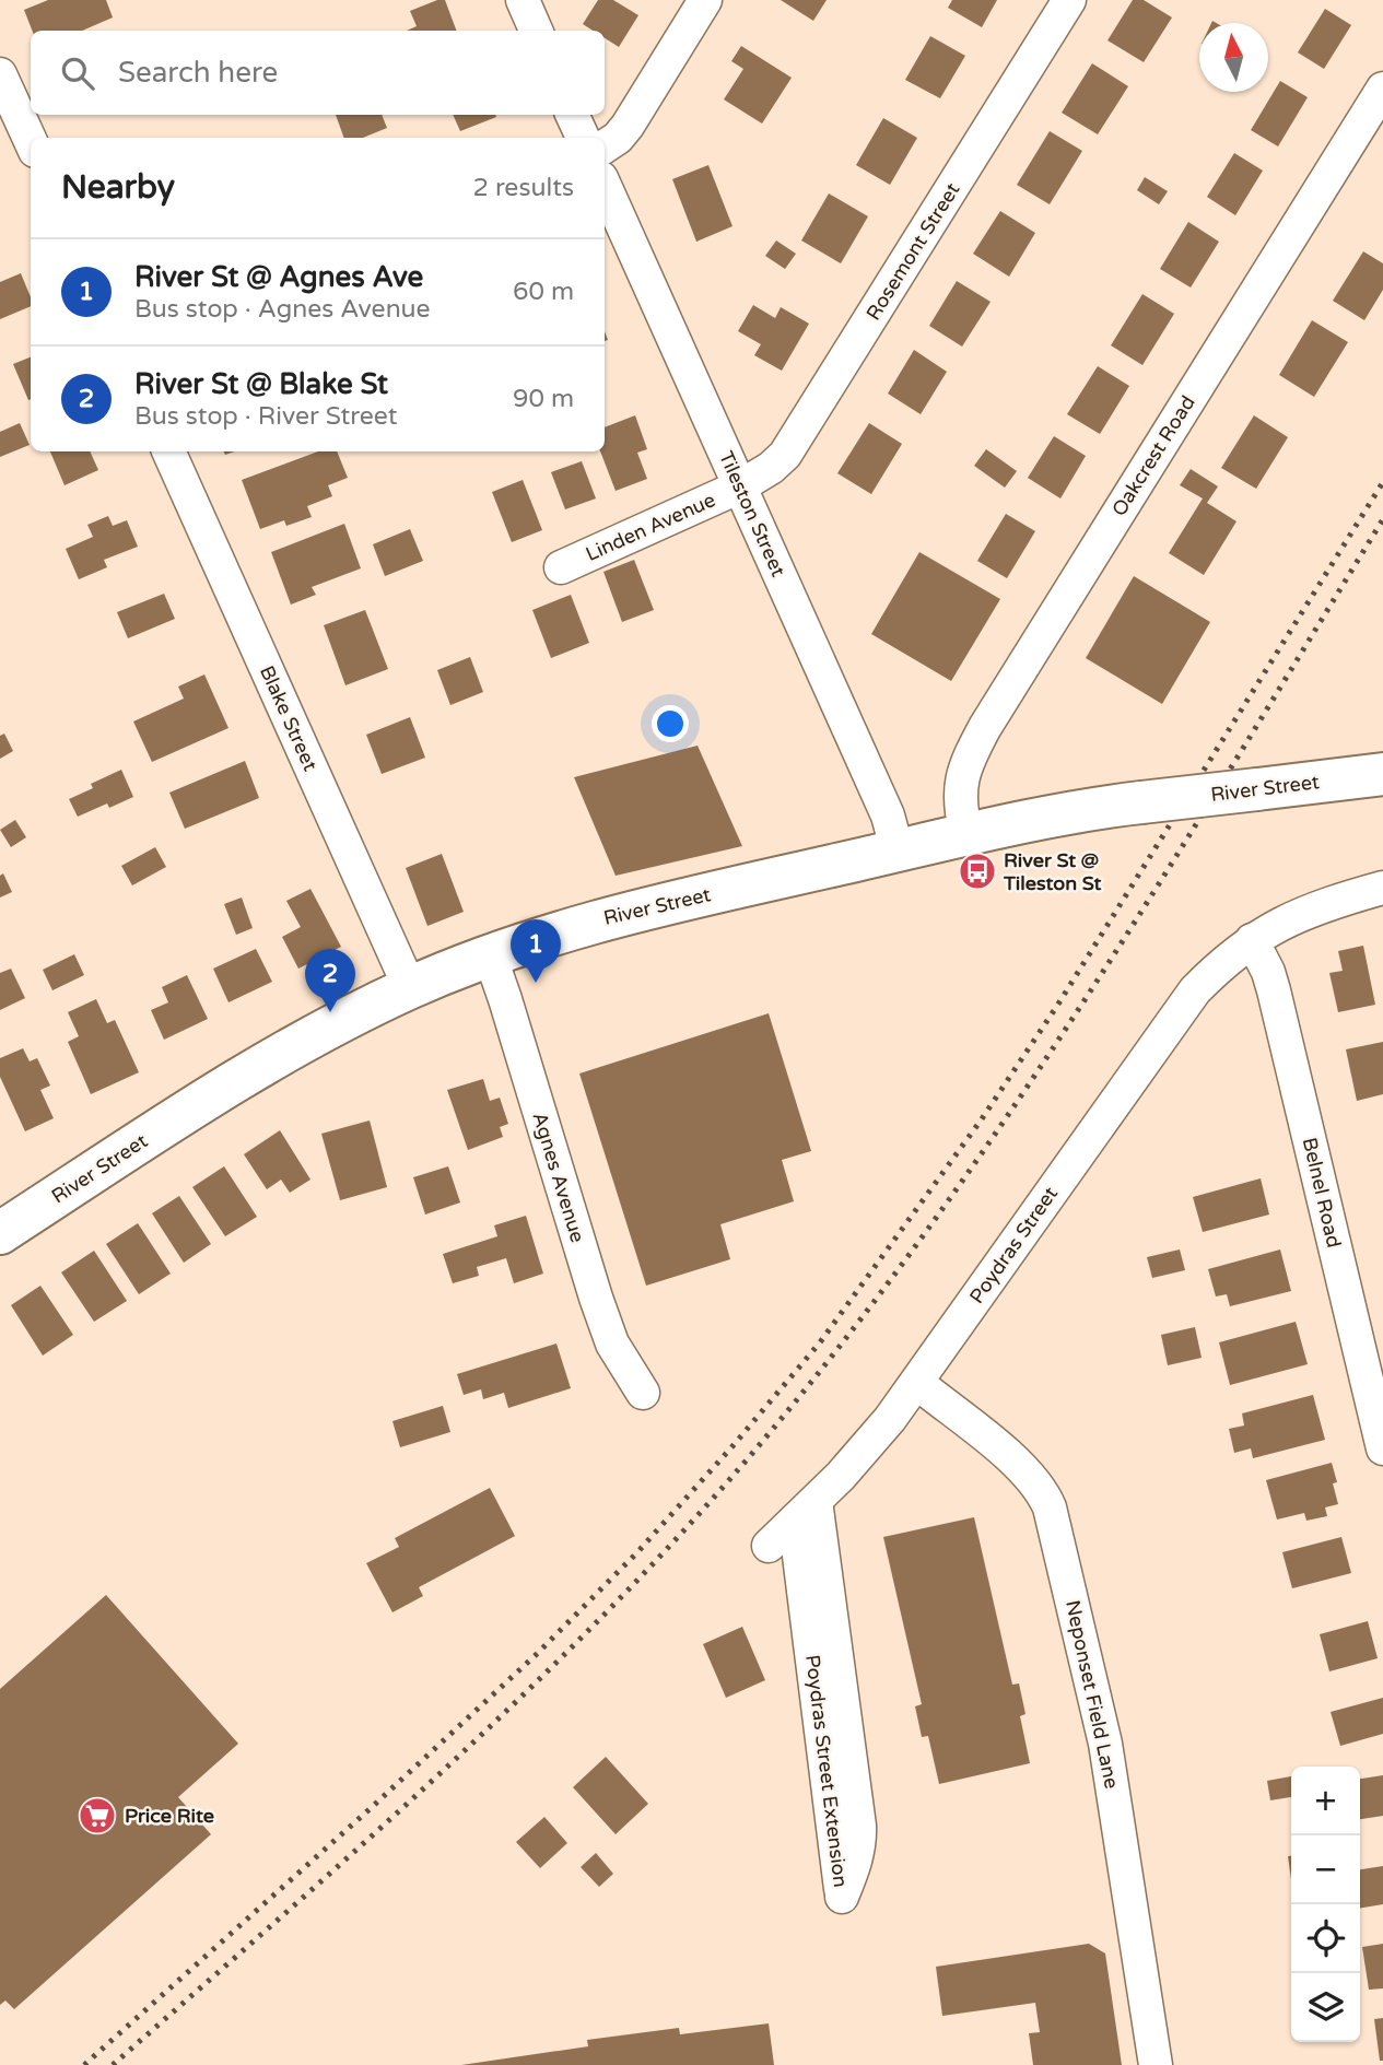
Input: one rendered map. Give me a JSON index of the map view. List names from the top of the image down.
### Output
{
  "streets": {
    "main road": ["River Street"],
    "street": [
      "Rosemont Street",
      "Oakcrest Road",
      "Tileston Street",
      "Linden Avenue",
      "Blake Street",
      "Agnes Avenue",
      "Belnel Road",
      "Poydras Street",
      "Neponset Field Lane",
      "Poydras Street Extension"
    ]
  },
  "crossings": [
    ["Rosemont Street", "Tileston Street"],
    ["Rosemont Street", "Linden Avenue"],
    ["Oakcrest Road", "River Street"],
    ["Tileston Street", "Linden Avenue"],
    ["Tileston Street", "River Street"],
    ["Blake Street", "River Street"],
    ["River Street", "Agnes Avenue"],
    ["Belnel Road", "Poydras Street"],
    ["Poydras Street", "Neponset Field Lane"],
    ["Poydras Street", "Poydras Street Extension"]
  ],
  "places": {
    "bus stop": ["River St @ Tileston St"],
    "supermarket": ["Price Rite"]
  },
  "north": "top",
  "page": {
    "search": "Search here",
    "heading": ["Nearby", "2 results"],
    "list": [
      {
        "mark": "1",
        "name": "River St @ Agnes Ave",
        "note": "Bus stop · Agnes Avenue",
        "value": "60 m"
      },
      {
        "mark": "2",
        "name": "River St @ Blake St",
        "note": "Bus stop · River Street",
        "value": "90 m"
      }
    ],
    "pins": ["1", "2"],
    "map_buttons": ["+", "−"]
  }
}
